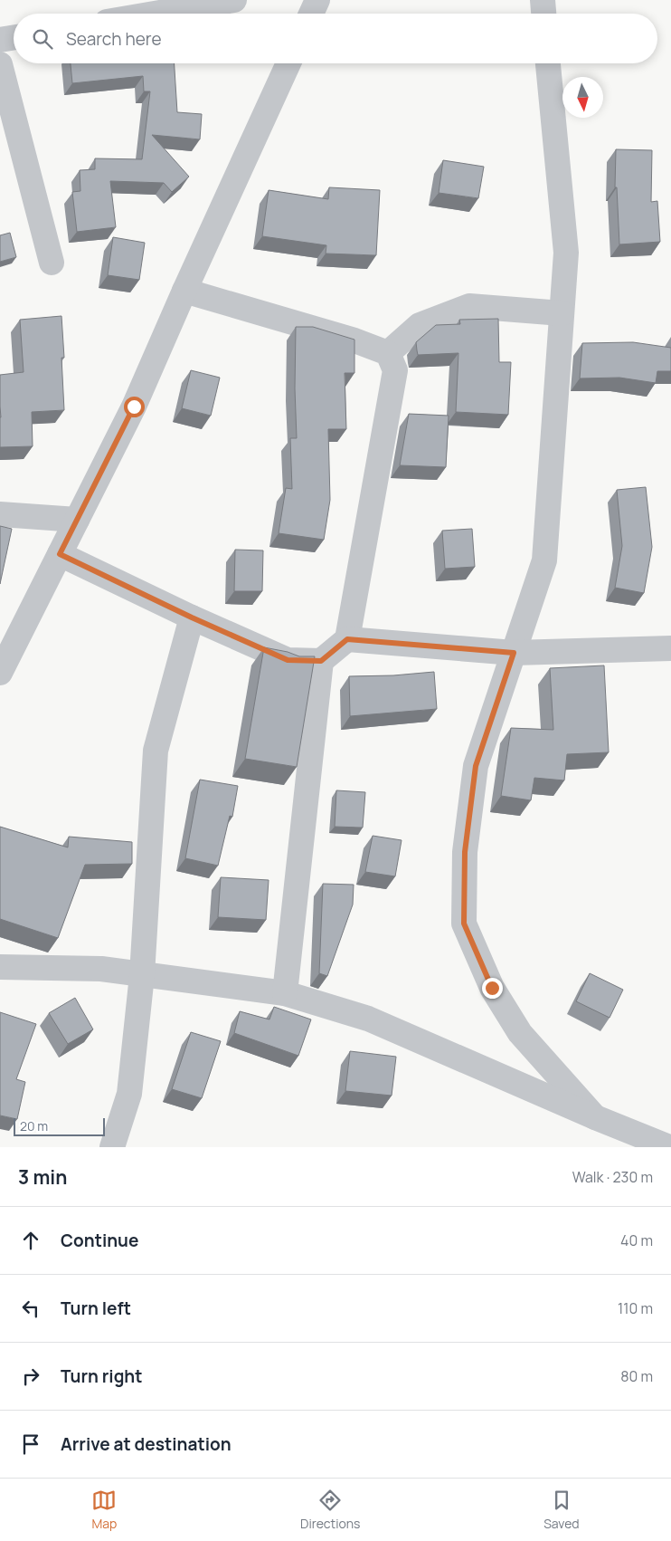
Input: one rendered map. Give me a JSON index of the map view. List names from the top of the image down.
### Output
{
  "scale_bar": "20 m",
  "north": "bottom",
  "page": {
    "search": "Search here",
    "scale": "20 m",
    "heading": ["3 min", "Walk · 230 m"],
    "list": [
      ["Continue", "40 m"],
      ["Turn left", "110 m"],
      ["Turn right", "80 m"],
      "Arrive at destination"
    ],
    "nav": ["Map", "Directions", "Saved"]
  }
}
